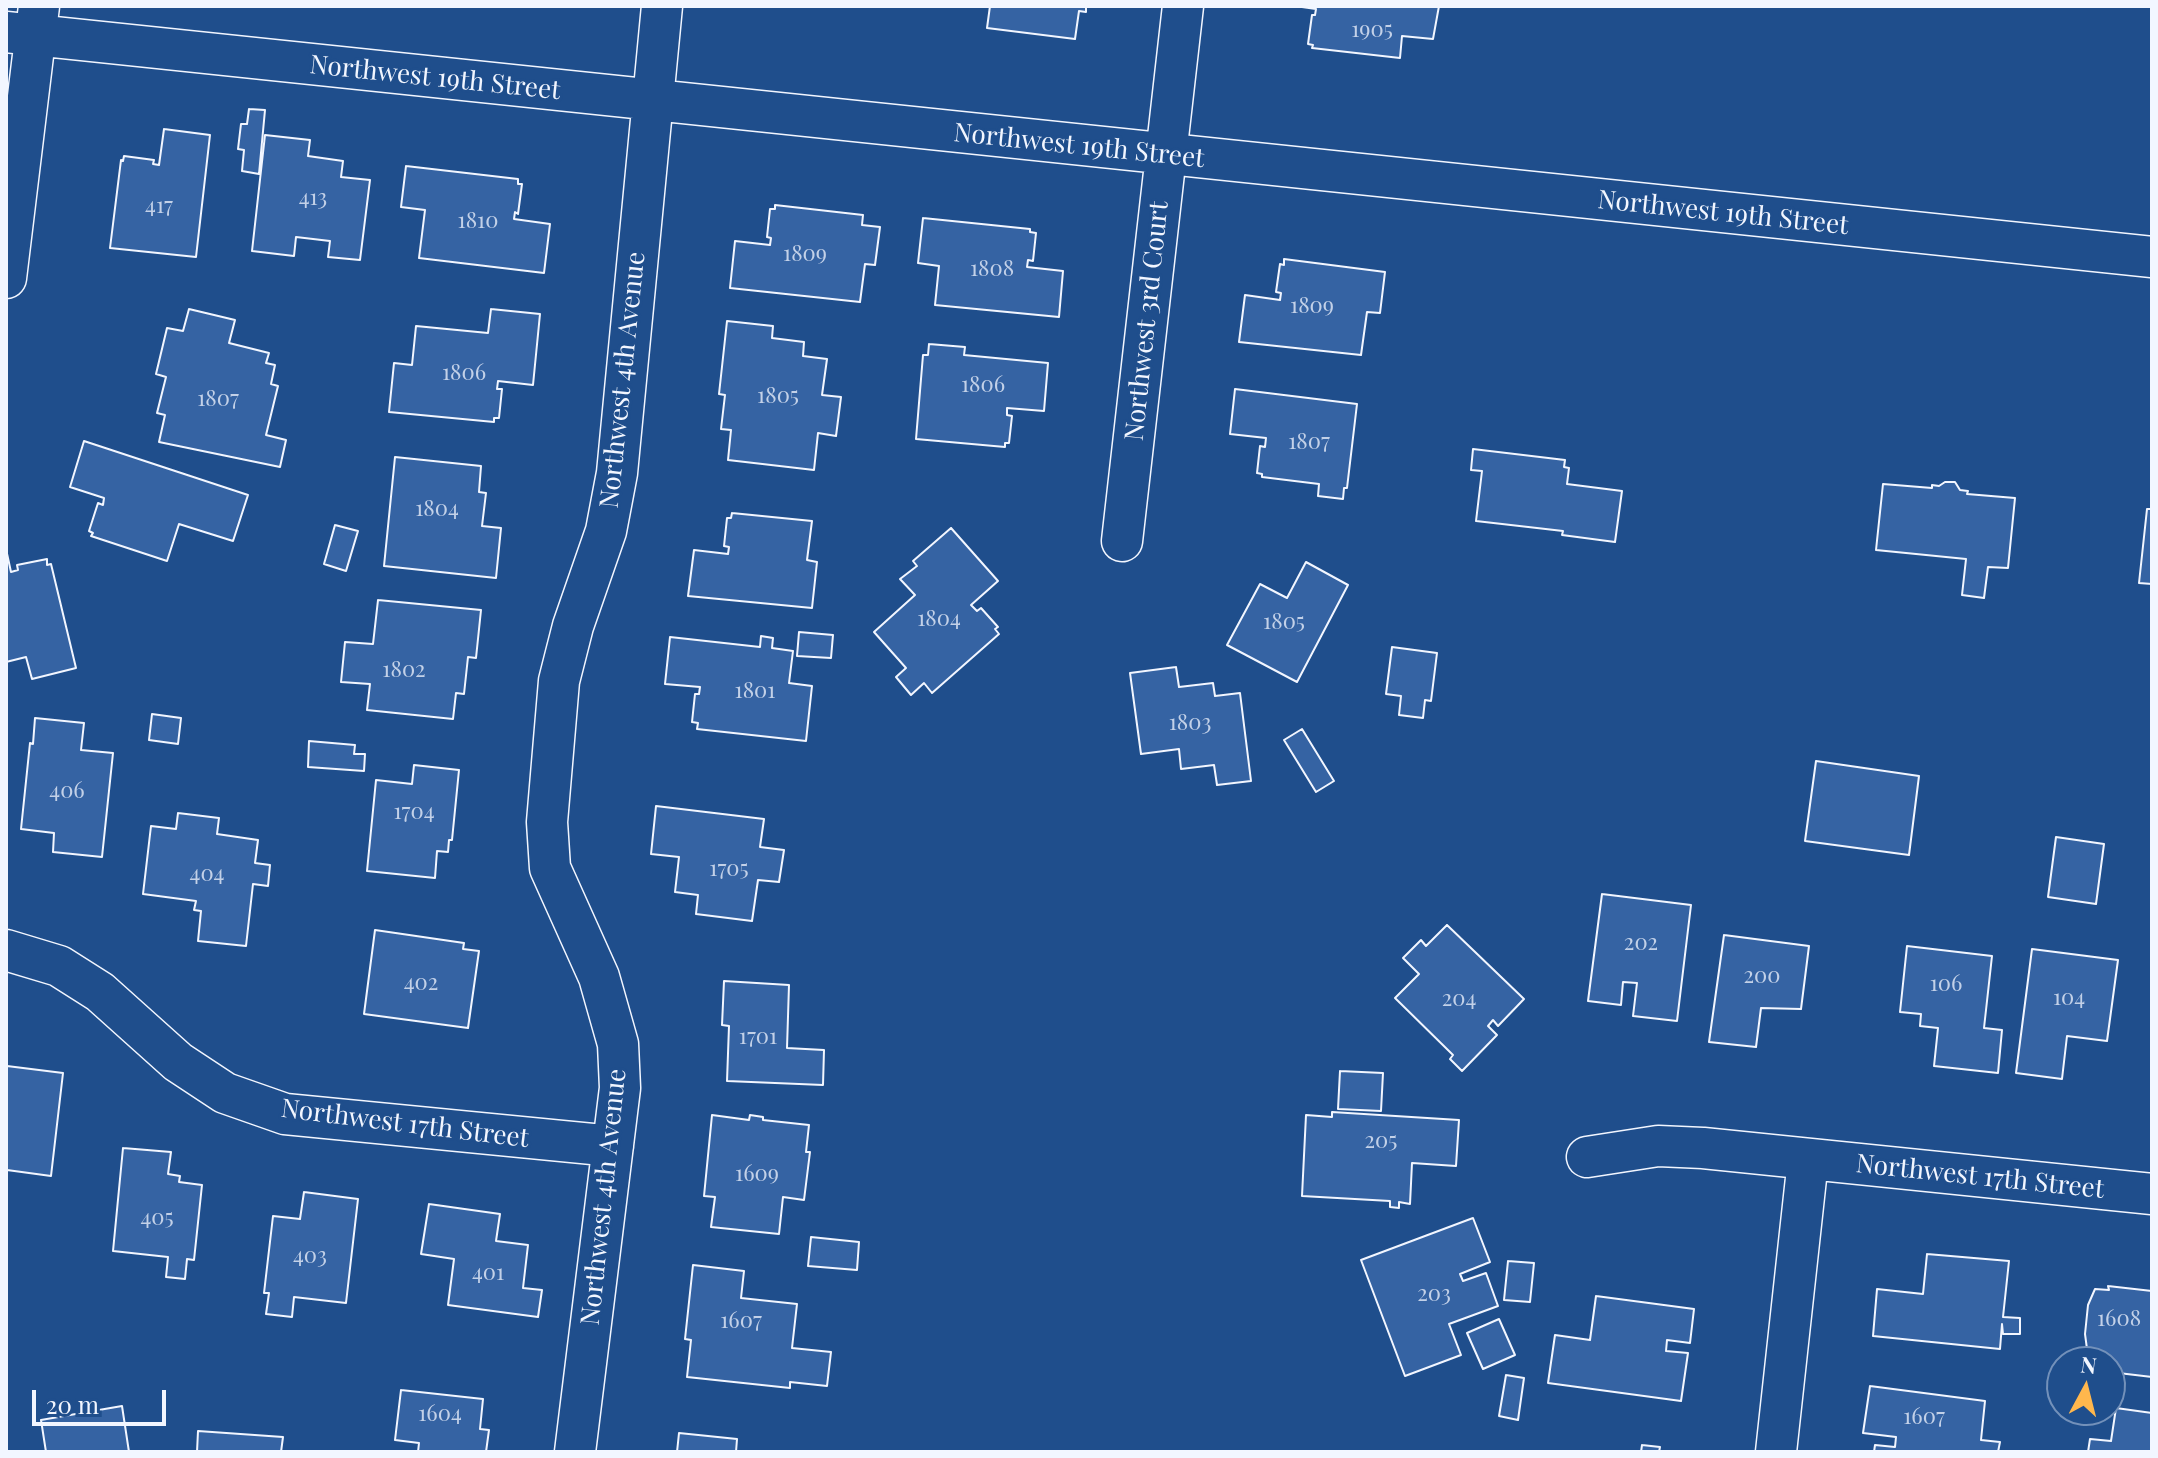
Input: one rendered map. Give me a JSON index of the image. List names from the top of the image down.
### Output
{
  "streets": {
    "street": [
      "Northwest 19th Street",
      "Northwest 3rd Court",
      "Northwest 4th Avenue",
      "Northwest 17th Street"
    ]
  },
  "crossings": [
    ["Northwest 19th Street", "Northwest 3rd Court"],
    ["Northwest 19th Street", "Northwest 4th Avenue"],
    ["Northwest 4th Avenue", "Northwest 17th Street"]
  ],
  "house_numbers": [
    "1905",
    "413",
    "417",
    "1810",
    "1809",
    "1808",
    "1809",
    "1806",
    "1806",
    "1805",
    "1807",
    "1807",
    "1804",
    "1804",
    "1805",
    "1802",
    "1801",
    "1803",
    "406",
    "1704",
    "1705",
    "404",
    "202",
    "200",
    "402",
    "106",
    "104",
    "204",
    "1701",
    "205",
    "1609",
    "405",
    "403",
    "401",
    "203",
    "1608",
    "1607",
    "1604",
    "1607"
  ],
  "scale_bar": "20 m",
  "north": "top"
}
